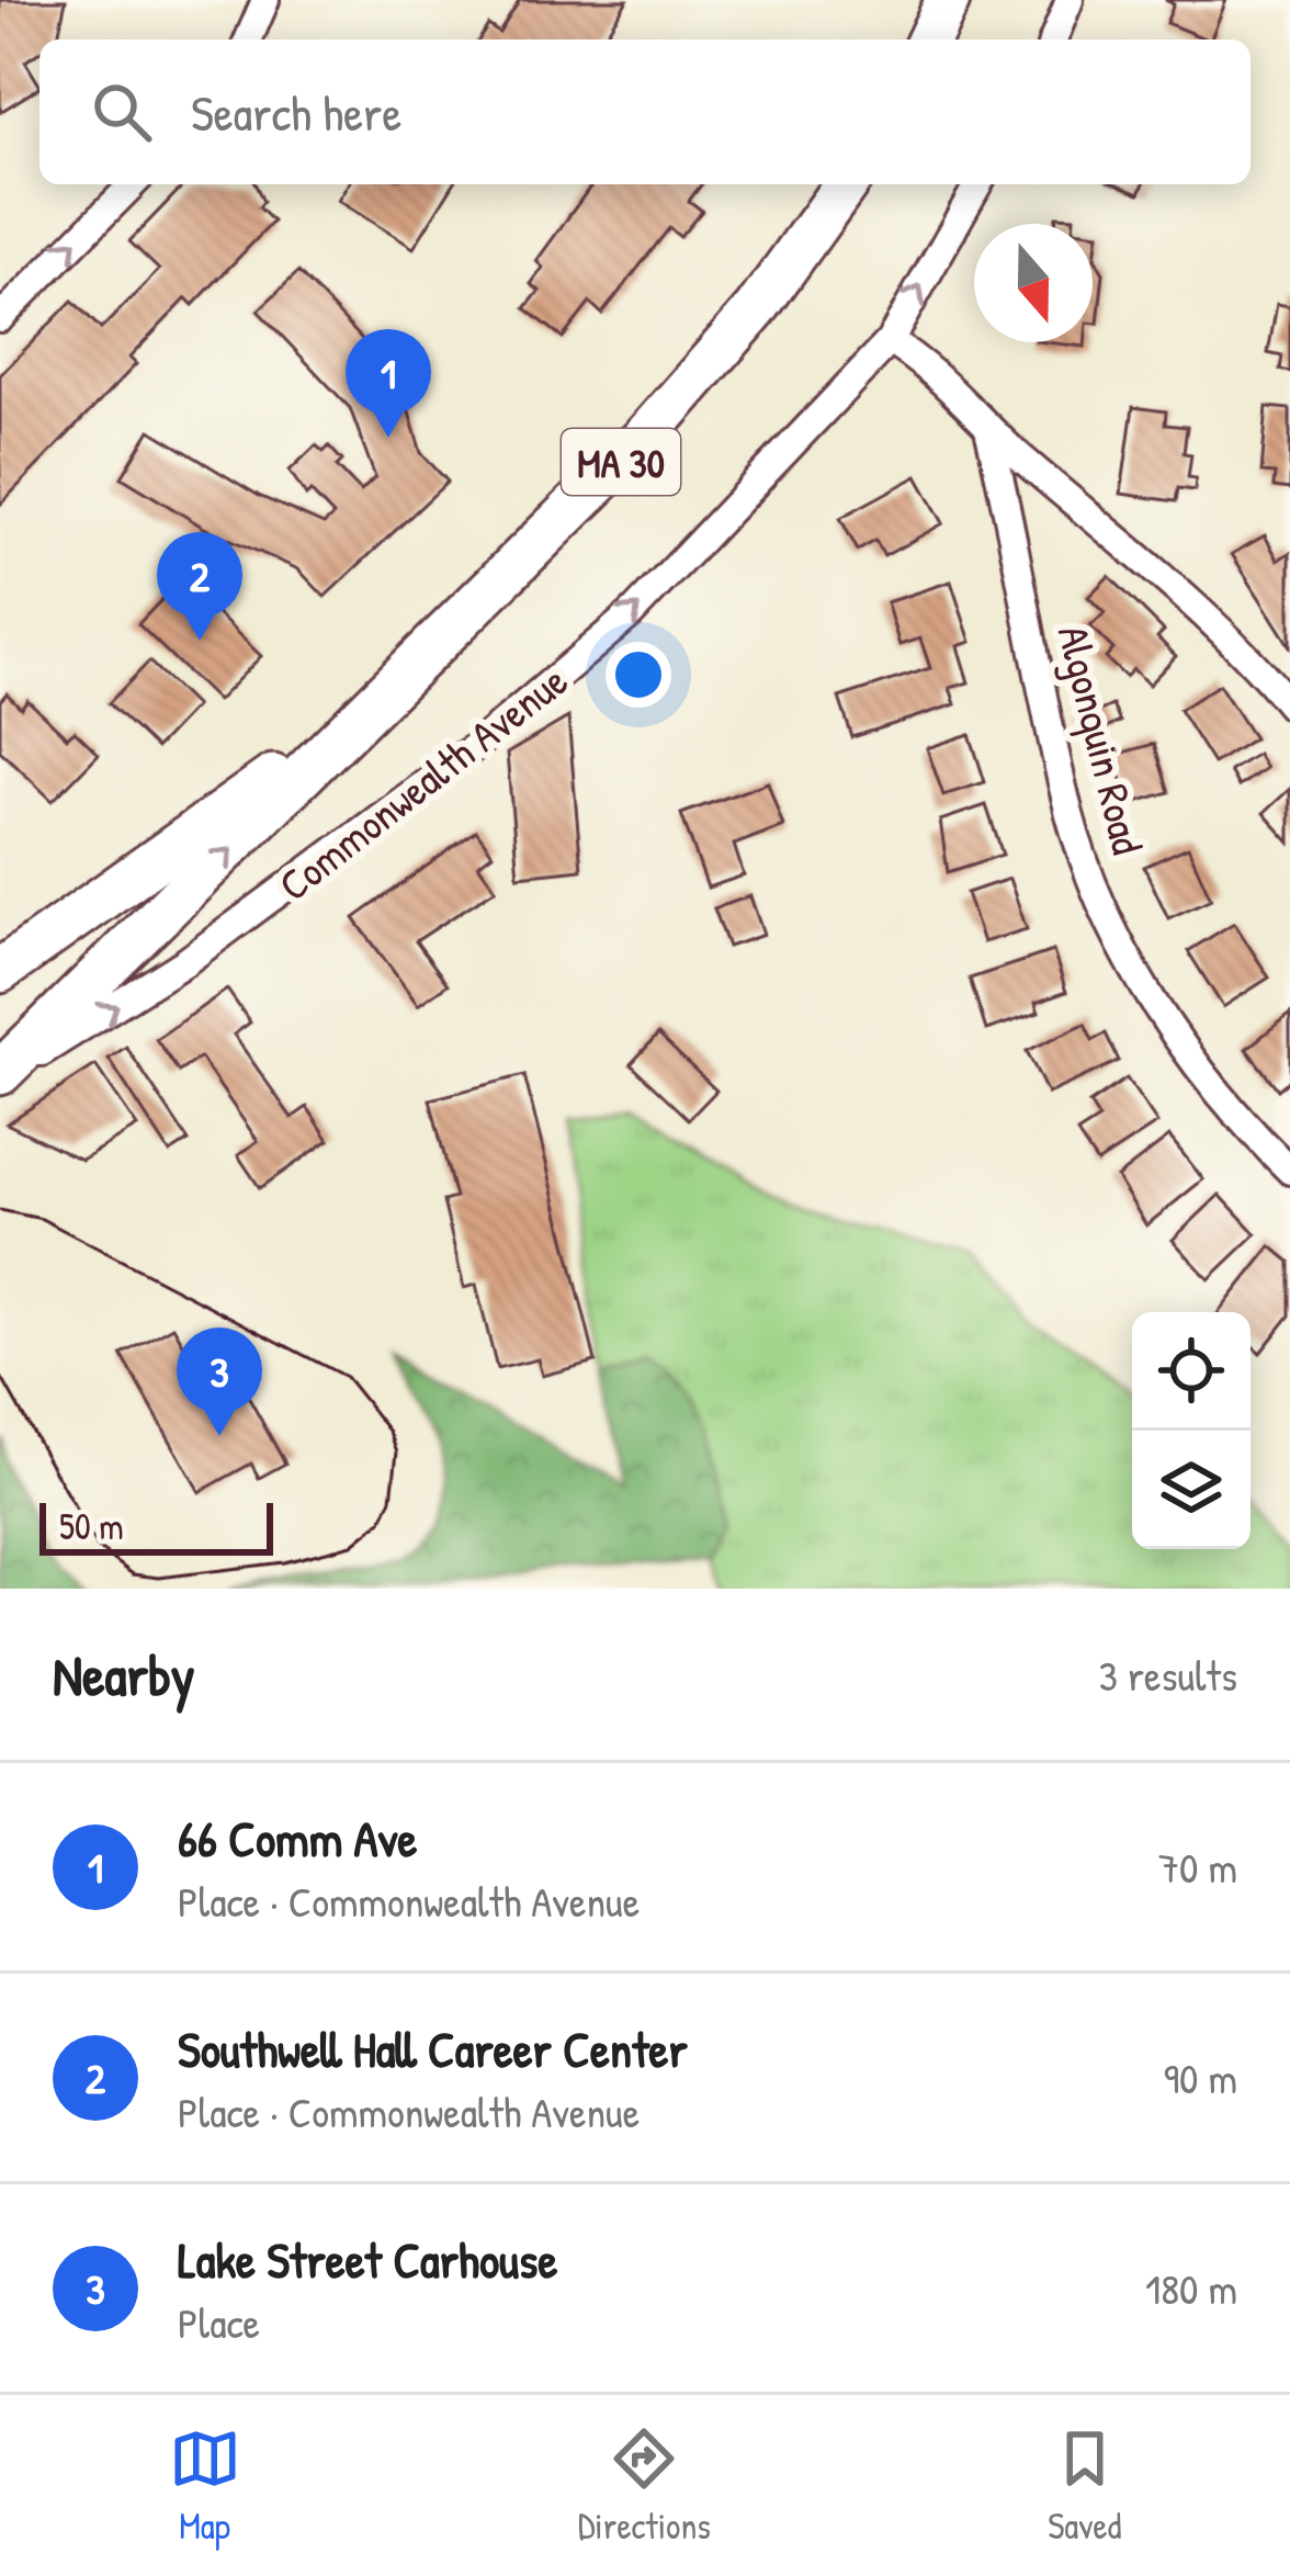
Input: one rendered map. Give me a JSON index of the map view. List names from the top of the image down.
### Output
{
  "streets": {
    "main road": ["MA 30", "Commonwealth Avenue"],
    "street": ["Algonquin Road"]
  },
  "scale_bar": "50 m",
  "north": "bottom",
  "page": {
    "search": "Search here",
    "pins": ["1", "2", "3"],
    "scale": "50 m",
    "heading": ["Nearby", "3 results"],
    "list": [
      {
        "mark": "1",
        "name": "66 Comm Ave",
        "note": "Place · Commonwealth Avenue",
        "value": "70 m"
      },
      {
        "mark": "2",
        "name": "Southwell Hall Career Center",
        "note": "Place · Commonwealth Avenue",
        "value": "90 m"
      },
      {
        "mark": "3",
        "name": "Lake Street Carhouse",
        "note": "Place",
        "value": "180 m"
      }
    ],
    "nav": ["Map", "Directions", "Saved"]
  }
}
